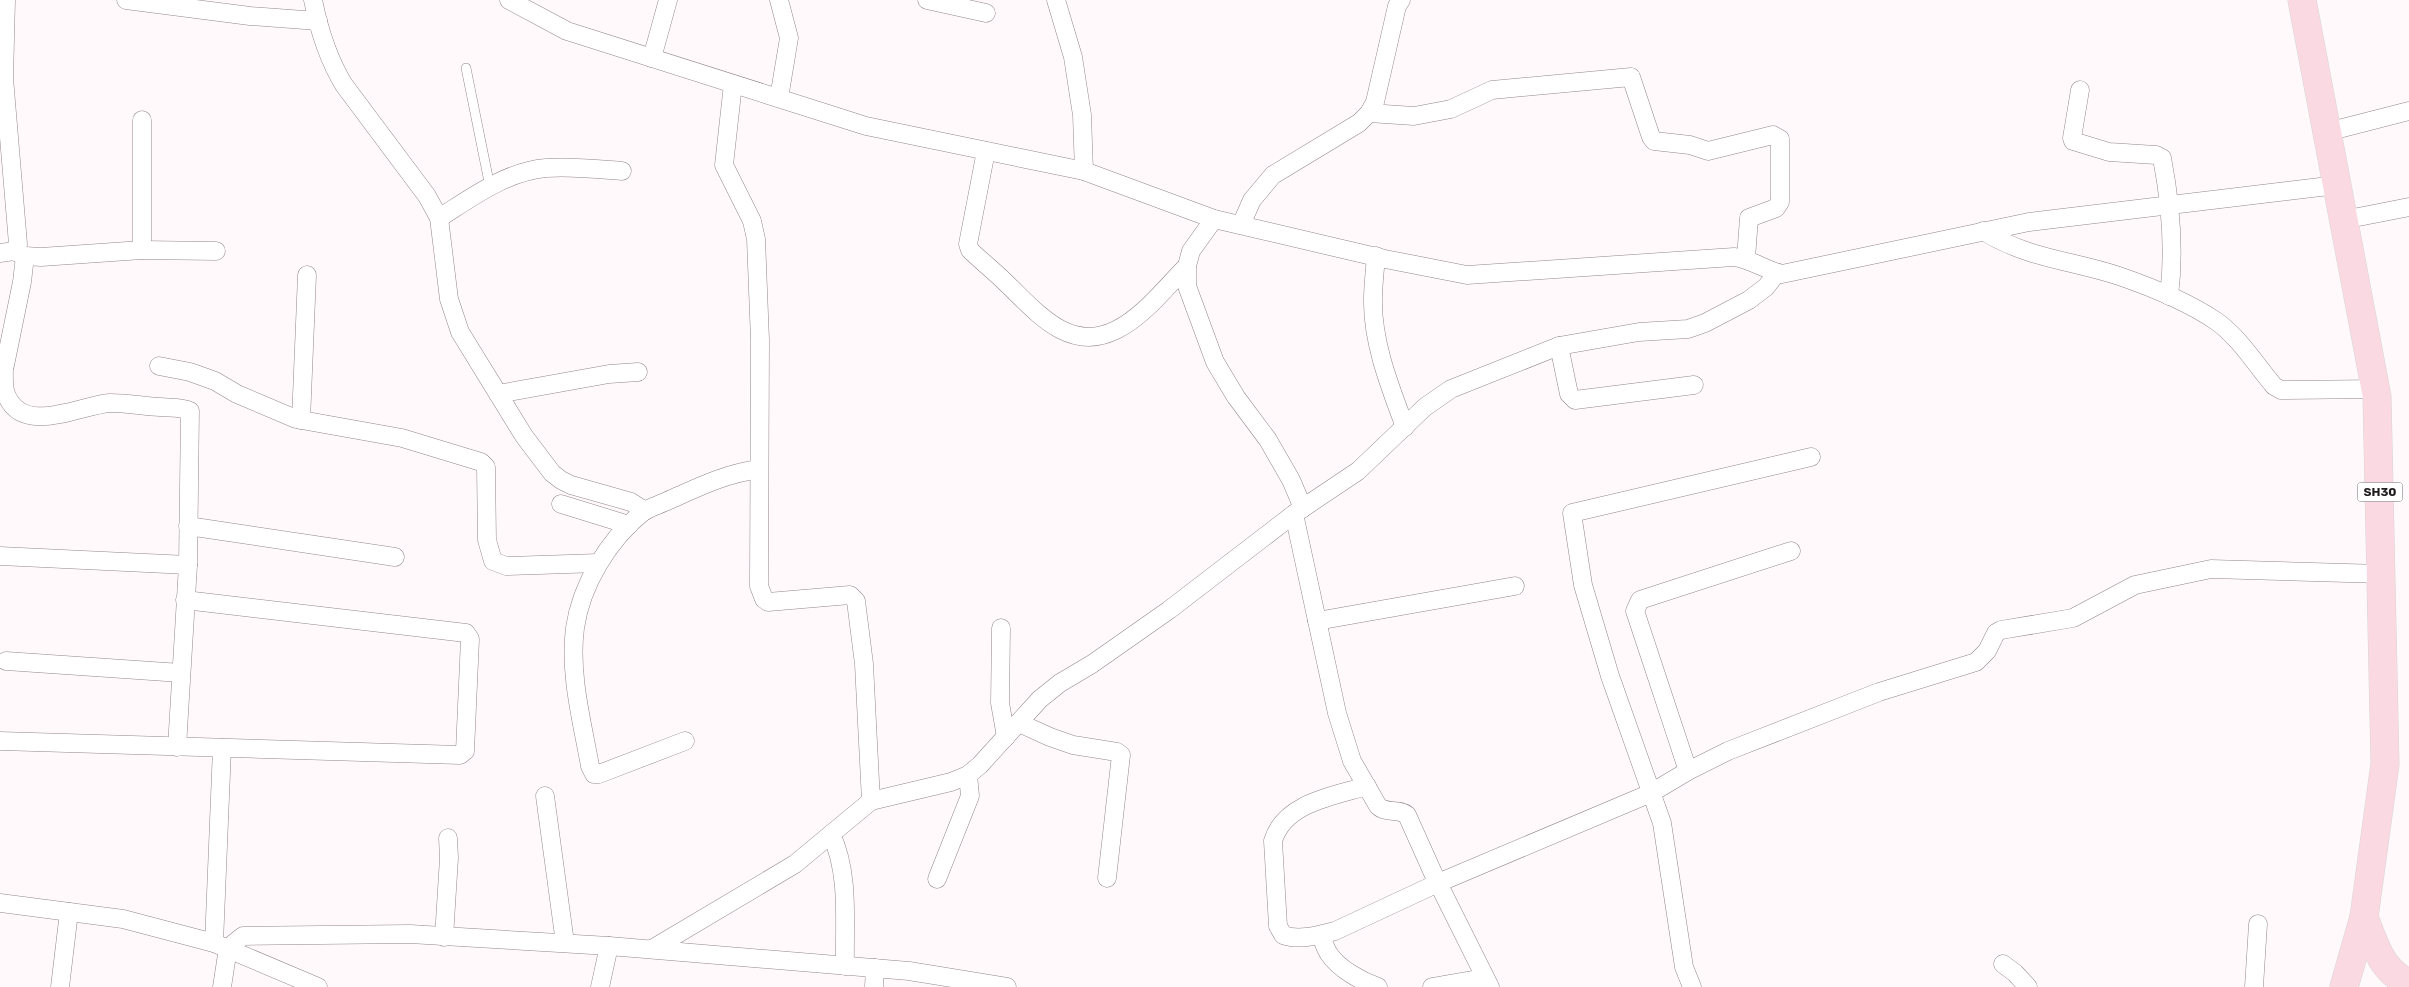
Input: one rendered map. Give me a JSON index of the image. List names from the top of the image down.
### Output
{
  "streets": {
    "main road": ["SH30"]
  }
}
